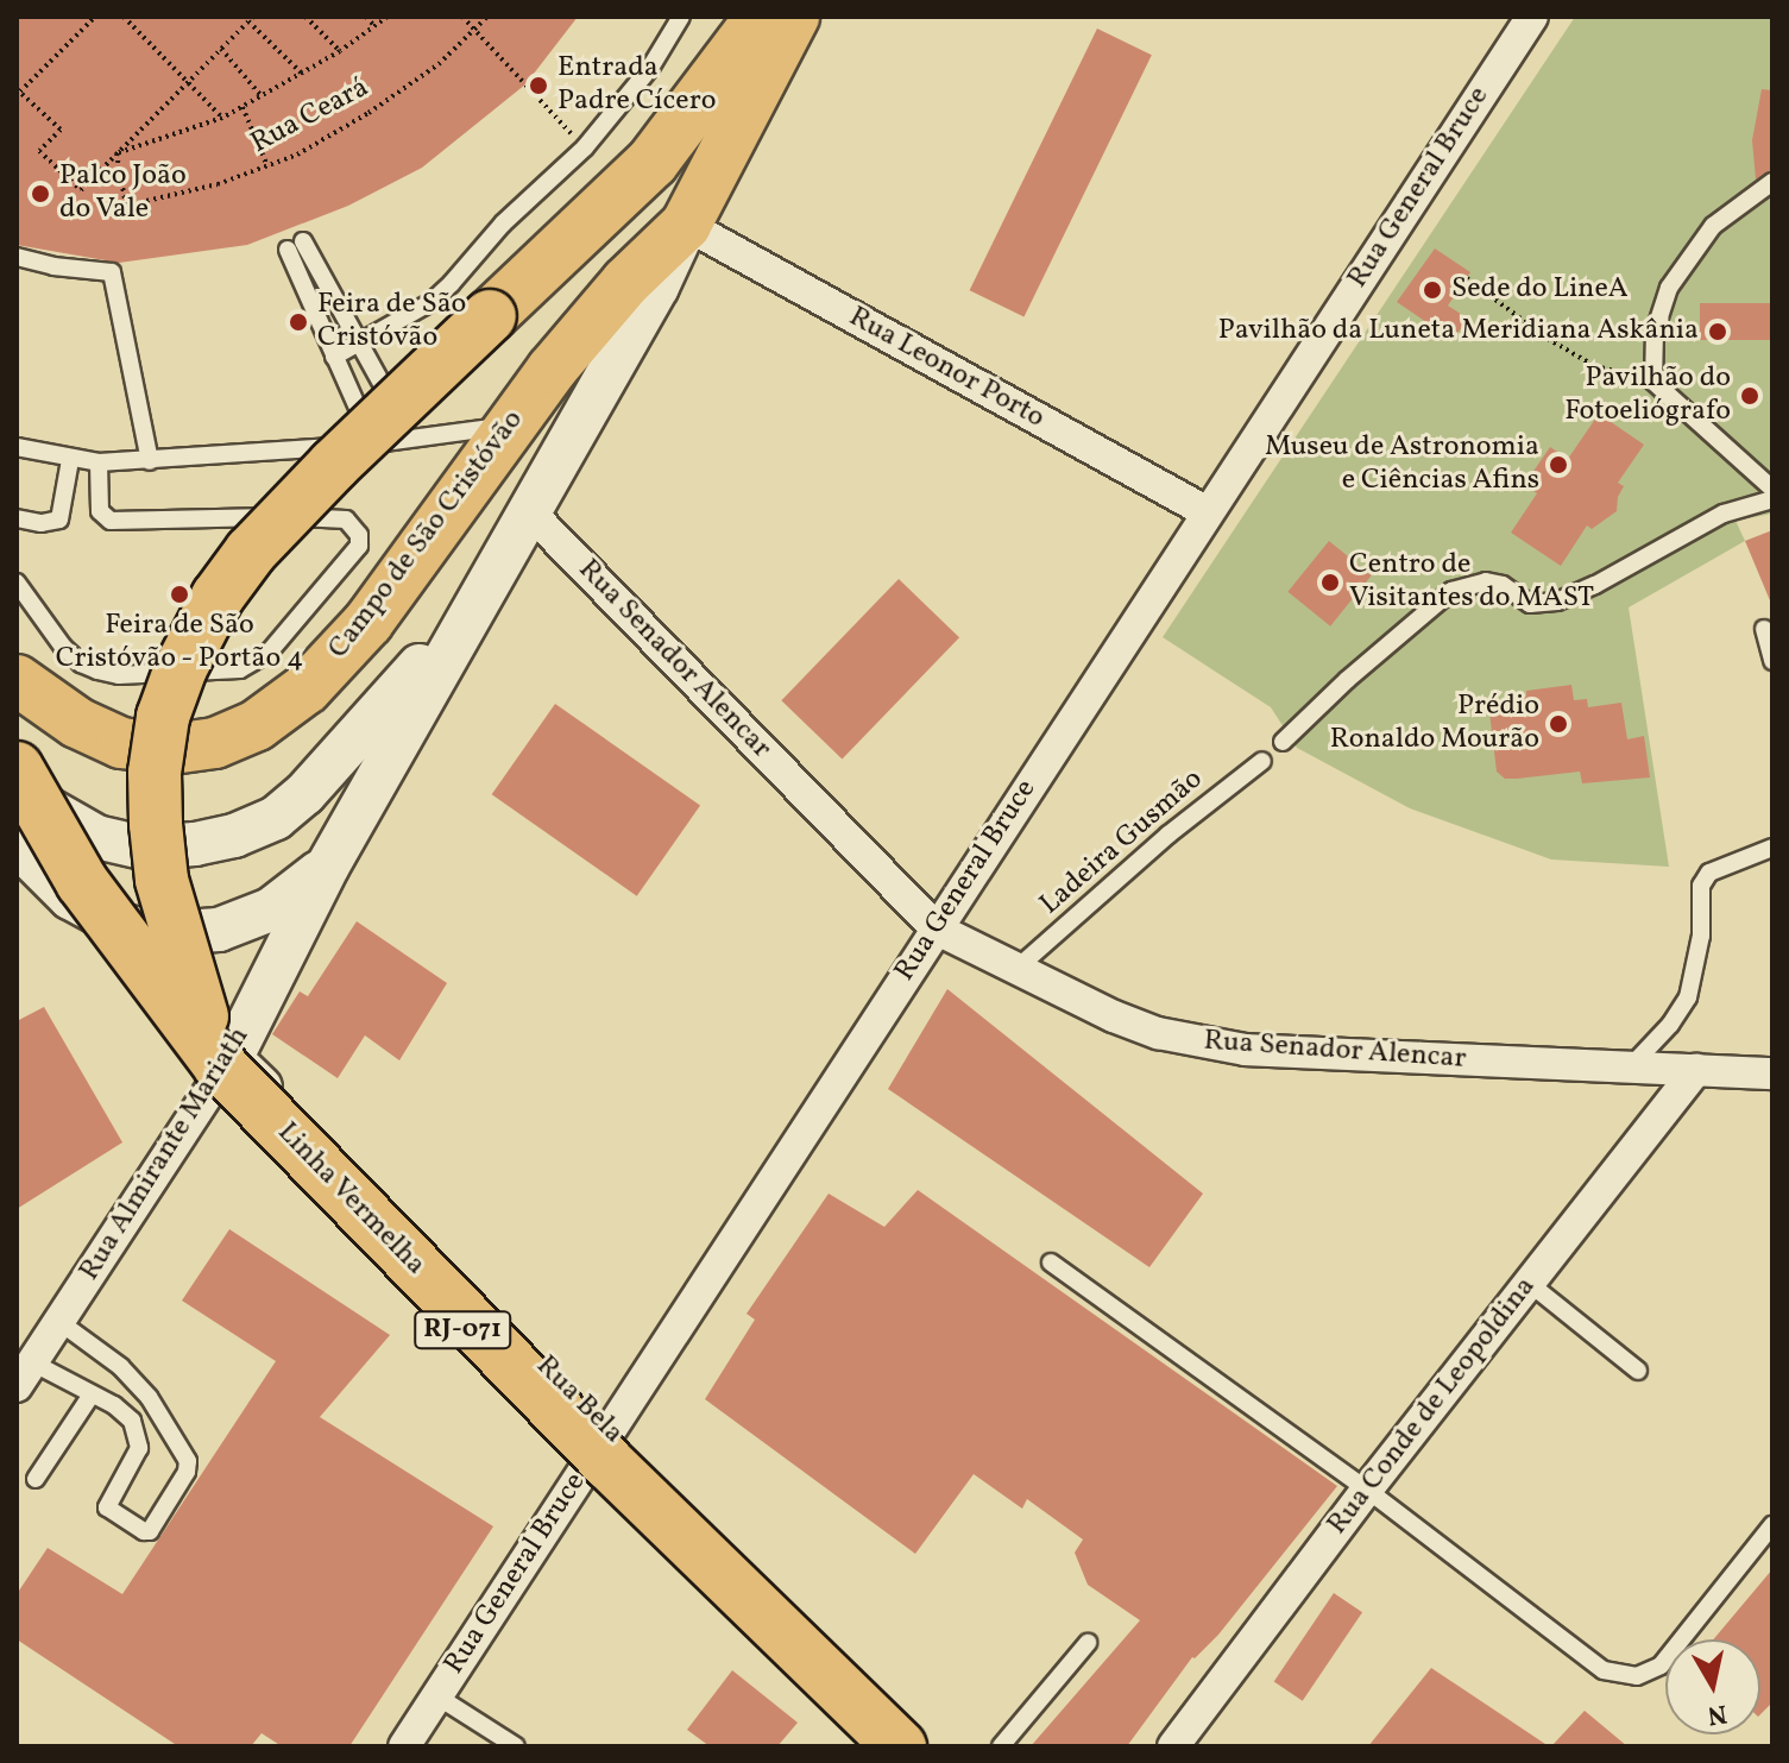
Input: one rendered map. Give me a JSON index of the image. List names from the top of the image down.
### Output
{
  "streets": {
    "highway": ["Linha Vermelha", "RJ-071"],
    "main road": ["Campo de São Cristóvão"],
    "street": [
      "Rua General Bruce",
      "Rua Leonor Porto",
      "Rua Senador Alencar",
      "Rua Almirante Mariath",
      "Rua Bela",
      "Rua Conde de Leopoldina"
    ],
    "lane": ["Ladeira Gusmão"],
    "path": ["Rua Ceará"]
  },
  "crossings": [
    ["Rua General Bruce", "Rua Leonor Porto"],
    ["Rua General Bruce", "Rua Senador Alencar"],
    ["Rua General Bruce", "Rua Bela"],
    ["Rua Leonor Porto", "Campo de São Cristóvão"],
    ["Campo de São Cristóvão", "Rua Senador Alencar"],
    ["Campo de São Cristóvão", "Rua Almirante Mariath"],
    ["Campo de São Cristóvão", "Linha Vermelha"],
    ["Rua Senador Alencar", "Ladeira Gusmão"],
    ["Rua Senador Alencar", "Rua Conde de Leopoldina"],
    ["Rua Almirante Mariath", "Linha Vermelha"],
    ["Rua Almirante Mariath", "Rua Bela"],
    ["Linha Vermelha", "Rua Bela"]
  ],
  "places": [
    "Entrada Padre Cícero",
    "Palco João do Vale",
    "Sede do LineA",
    "Feira de São Cristóvão",
    "Pavilhão da Luneta Meridiana Askânia",
    "Pavilhão do Fotoeliógrafo",
    "Museu de Astronomia e Ciências Afins",
    "Centro de Visitantes do MAST",
    "Feira de São Cristóvão - Portão 4",
    "Prédio Ronaldo Mourão"
  ],
  "north": "bottom"
}
